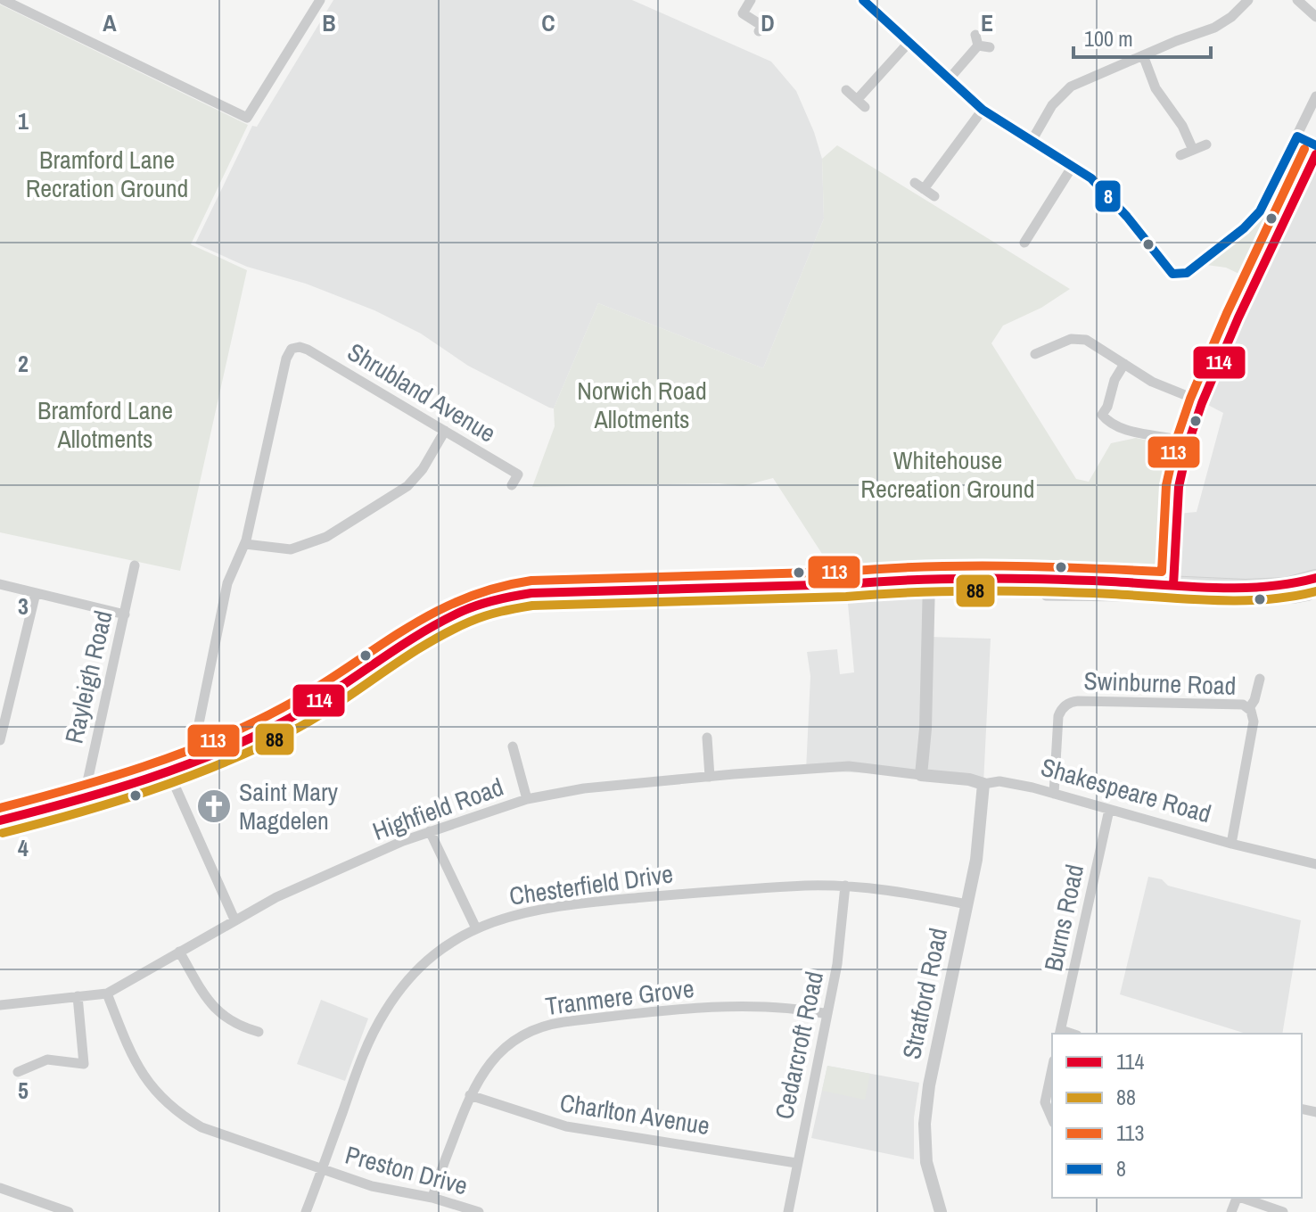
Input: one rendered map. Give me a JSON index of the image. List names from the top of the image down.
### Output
{
  "streets": {
    "street": [
      "Shrubland Avenue",
      "Rayleigh Road",
      "Swinburne Road",
      "Shakespeare Road",
      "Highfield Road",
      "Chesterfield Drive",
      "Burns Road",
      "Stratford Road",
      "Tranmere Grove",
      "Cedarcroft Road",
      "Charlton Avenue",
      "Preston Drive"
    ]
  },
  "crossings": [
    ["Swinburne Road", "Shakespeare Road"],
    ["Shakespeare Road", "Highfield Road"],
    ["Shakespeare Road", "Burns Road"],
    ["Shakespeare Road", "Stratford Road"],
    ["Highfield Road", "Preston Drive"],
    ["Chesterfield Drive", "Stratford Road"],
    ["Chesterfield Drive", "Cedarcroft Road"],
    ["Chesterfield Drive", "Preston Drive"],
    ["Tranmere Grove", "Cedarcroft Road"],
    ["Tranmere Grove", "Charlton Avenue"],
    ["Tranmere Grove", "Preston Drive"],
    ["Cedarcroft Road", "Charlton Avenue"]
  ],
  "parks": [
    "Bramford Lane Recration Ground",
    "Norwich Road Allotments",
    "Bramford Lane Allotments",
    "Whitehouse Recreation Ground"
  ],
  "places": {
    "church": ["Saint Mary Magdelen"]
  },
  "lines": [
    "transit line 8",
    "transit line 113",
    "transit line 114",
    "transit line 88"
  ],
  "legend": [
    "114",
    "88",
    "113",
    "8"
  ],
  "scale_bar": "100 m",
  "grid": {
    "columns": [
      "A",
      "B",
      "C",
      "D",
      "E"
    ],
    "rows": [
      "1",
      "2",
      "3",
      "4",
      "5"
    ]
  }
}
